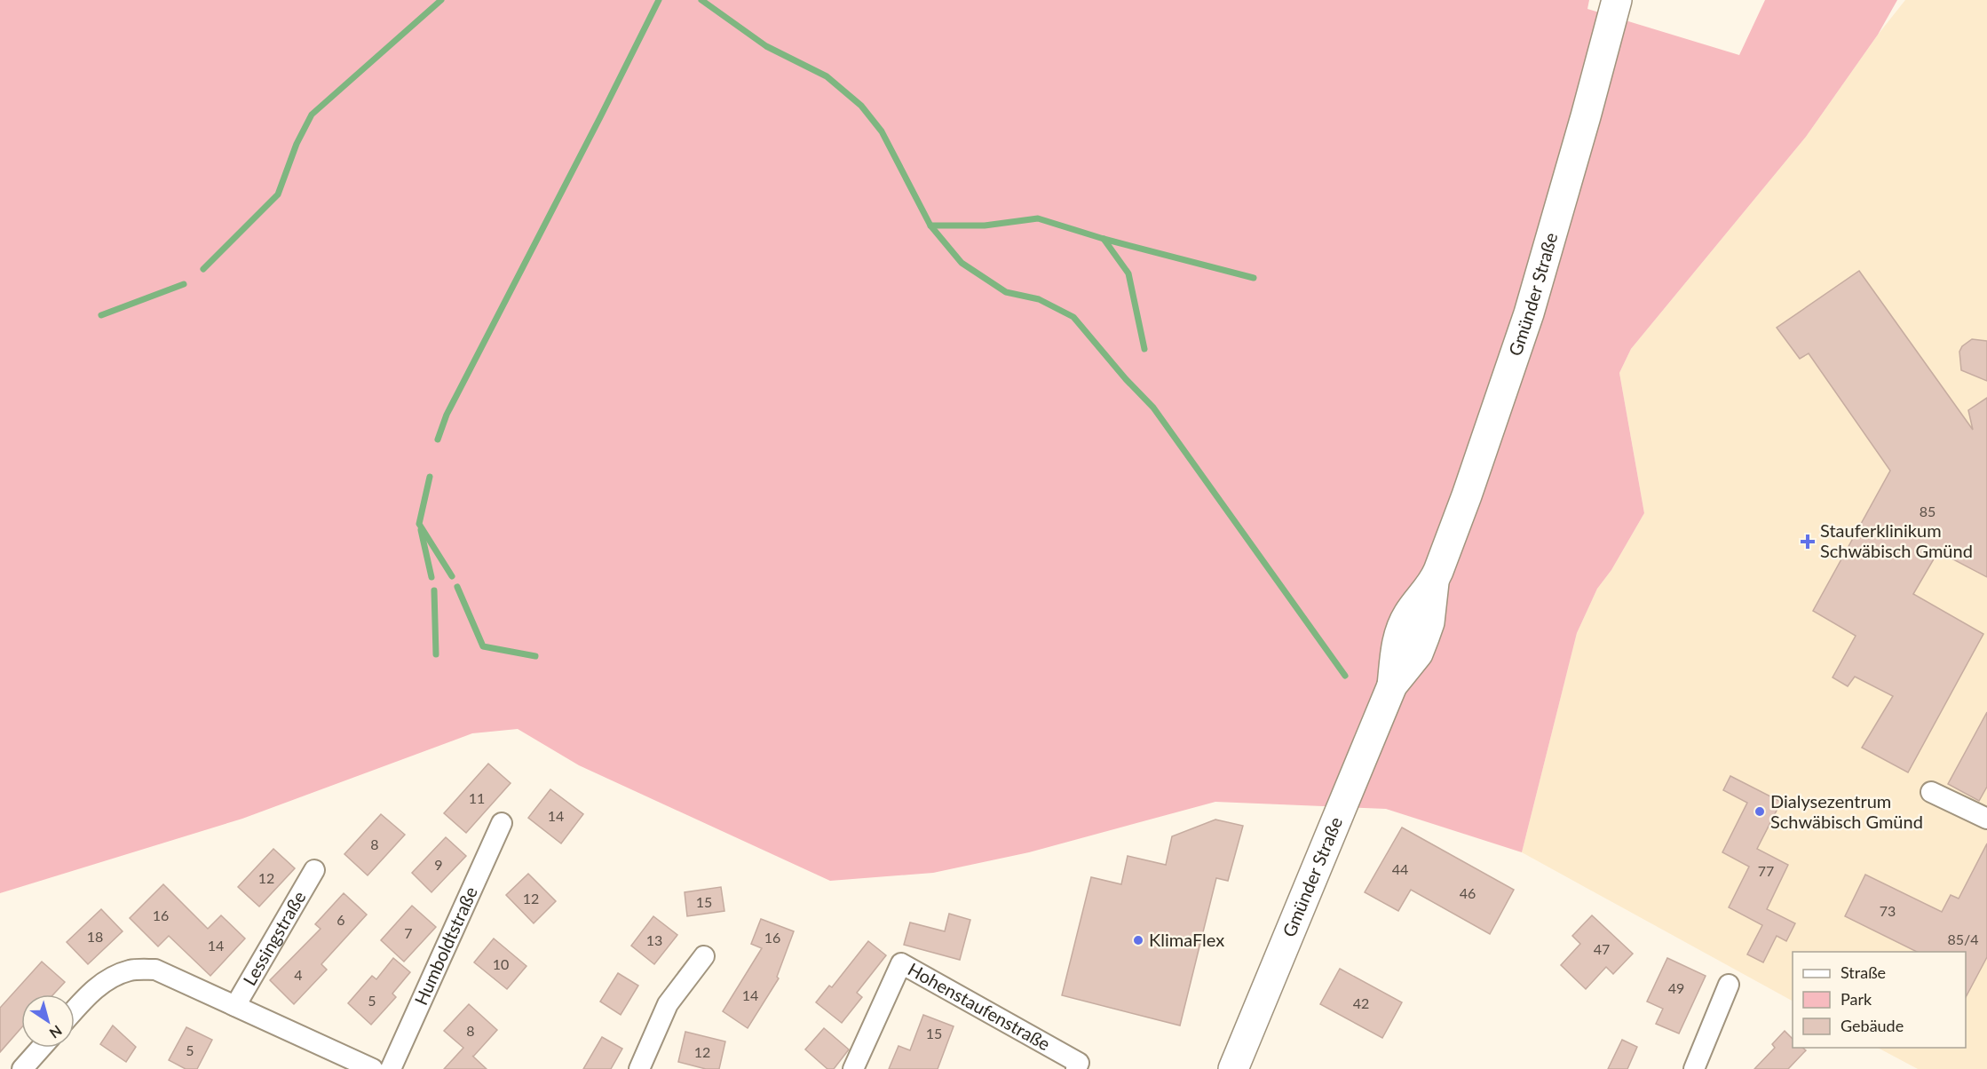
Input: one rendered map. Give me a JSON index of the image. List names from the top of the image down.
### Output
{
  "streets": {
    "street": [
      "Gmünder Straße",
      "Lessingstraße",
      "Humboldtstraße",
      "Hohenstaufenstraße"
    ]
  },
  "places": {
    "health": ["Stauferklinikum Schwäbisch Gmünd"],
    "other": ["Dialysezentrum Schwäbisch Gmünd", "KlimaFlex"]
  },
  "house_numbers": [
    "85",
    "11",
    "14",
    "8",
    "9",
    "44",
    "77",
    "12",
    "46",
    "12",
    "15",
    "73",
    "16",
    "6",
    "7",
    "18",
    "16",
    "85/4",
    "13",
    "14",
    "47",
    "10",
    "4",
    "49",
    "14",
    "5",
    "42",
    "8",
    "15",
    "5",
    "12"
  ],
  "legend": ["Straße", "Park", "Gebäude"],
  "north": "bottom right"
}
